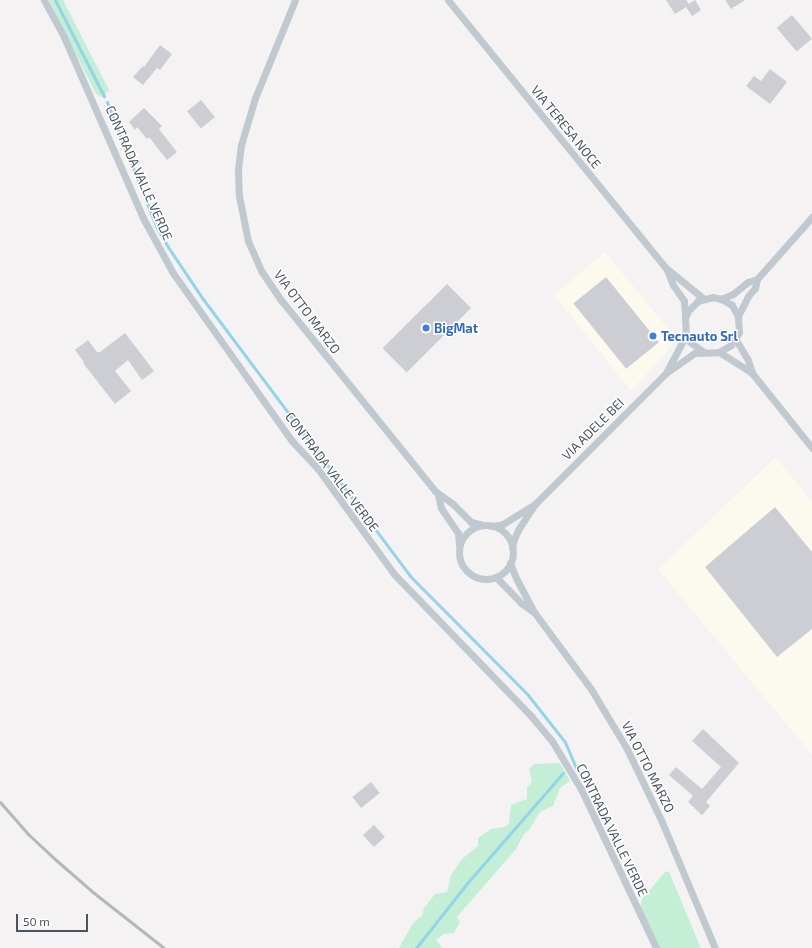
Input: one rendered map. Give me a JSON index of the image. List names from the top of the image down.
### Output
{
  "streets": {
    "street": [
      "VIA TERESA NOCE",
      "CONTRADA VALLE VERDE",
      "VIA OTTO MARZO",
      "VIA ADELE BEI"
    ]
  },
  "crossings": [
    ["VIA TERESA NOCE", "VIA ADELE BEI"]
  ],
  "places": ["BigMat", "Tecnauto Srl"],
  "scale_bar": "50 m"
}
